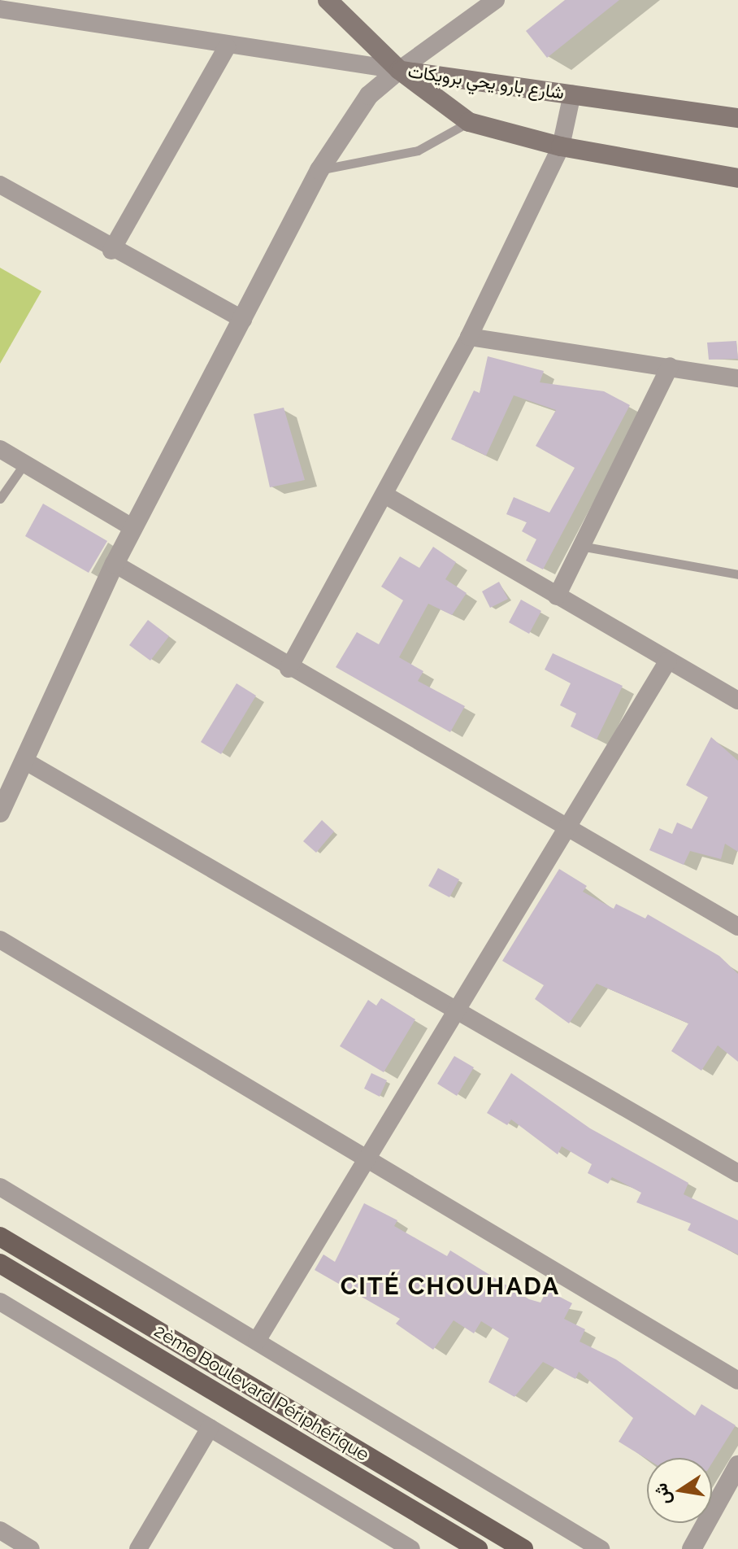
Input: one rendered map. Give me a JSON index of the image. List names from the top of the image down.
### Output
{
  "streets": {
    "main road": ["شارع بارو يحي برويكات", "2ème Boulevard Périphérique"]
  },
  "districts": ["CITÉ CHOUHADA"],
  "north": "left"
}
